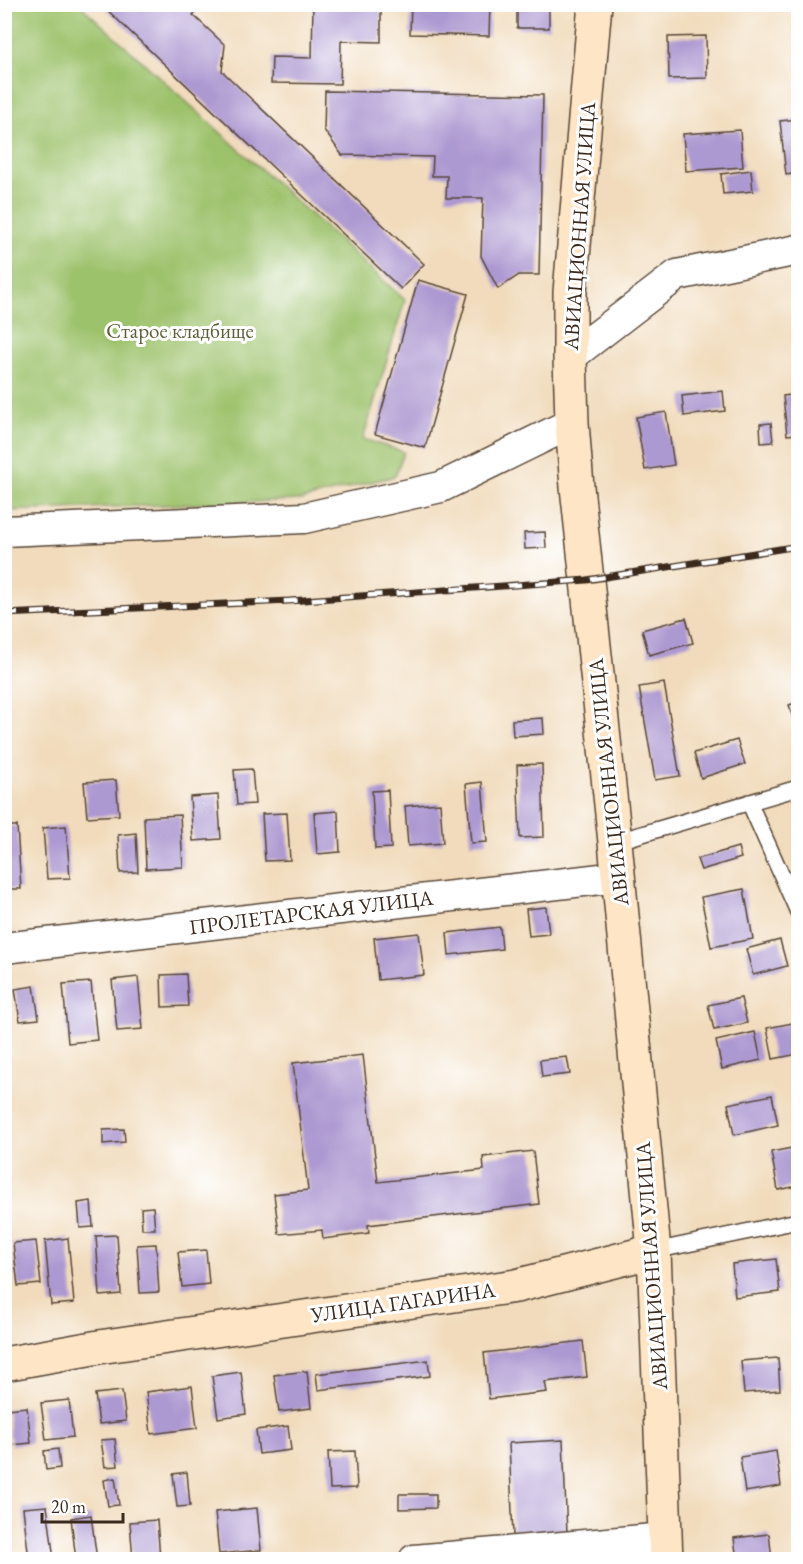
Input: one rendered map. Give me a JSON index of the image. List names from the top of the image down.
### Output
{
  "streets": {
    "main road": ["АВИАЦИОННАЯ УЛИЦА", "УЛИЦА ГАГАРИНА"],
    "street": ["ПРОЛЕТАРСКАЯ УЛИЦА"]
  },
  "crossings": [
    ["АВИАЦИОННАЯ УЛИЦА", "ПРОЛЕТАРСКАЯ УЛИЦА"],
    ["АВИАЦИОННАЯ УЛИЦА", "УЛИЦА ГАГАРИНА"]
  ],
  "parks": ["Старое кладбище"],
  "scale_bar": "20 m"
}
